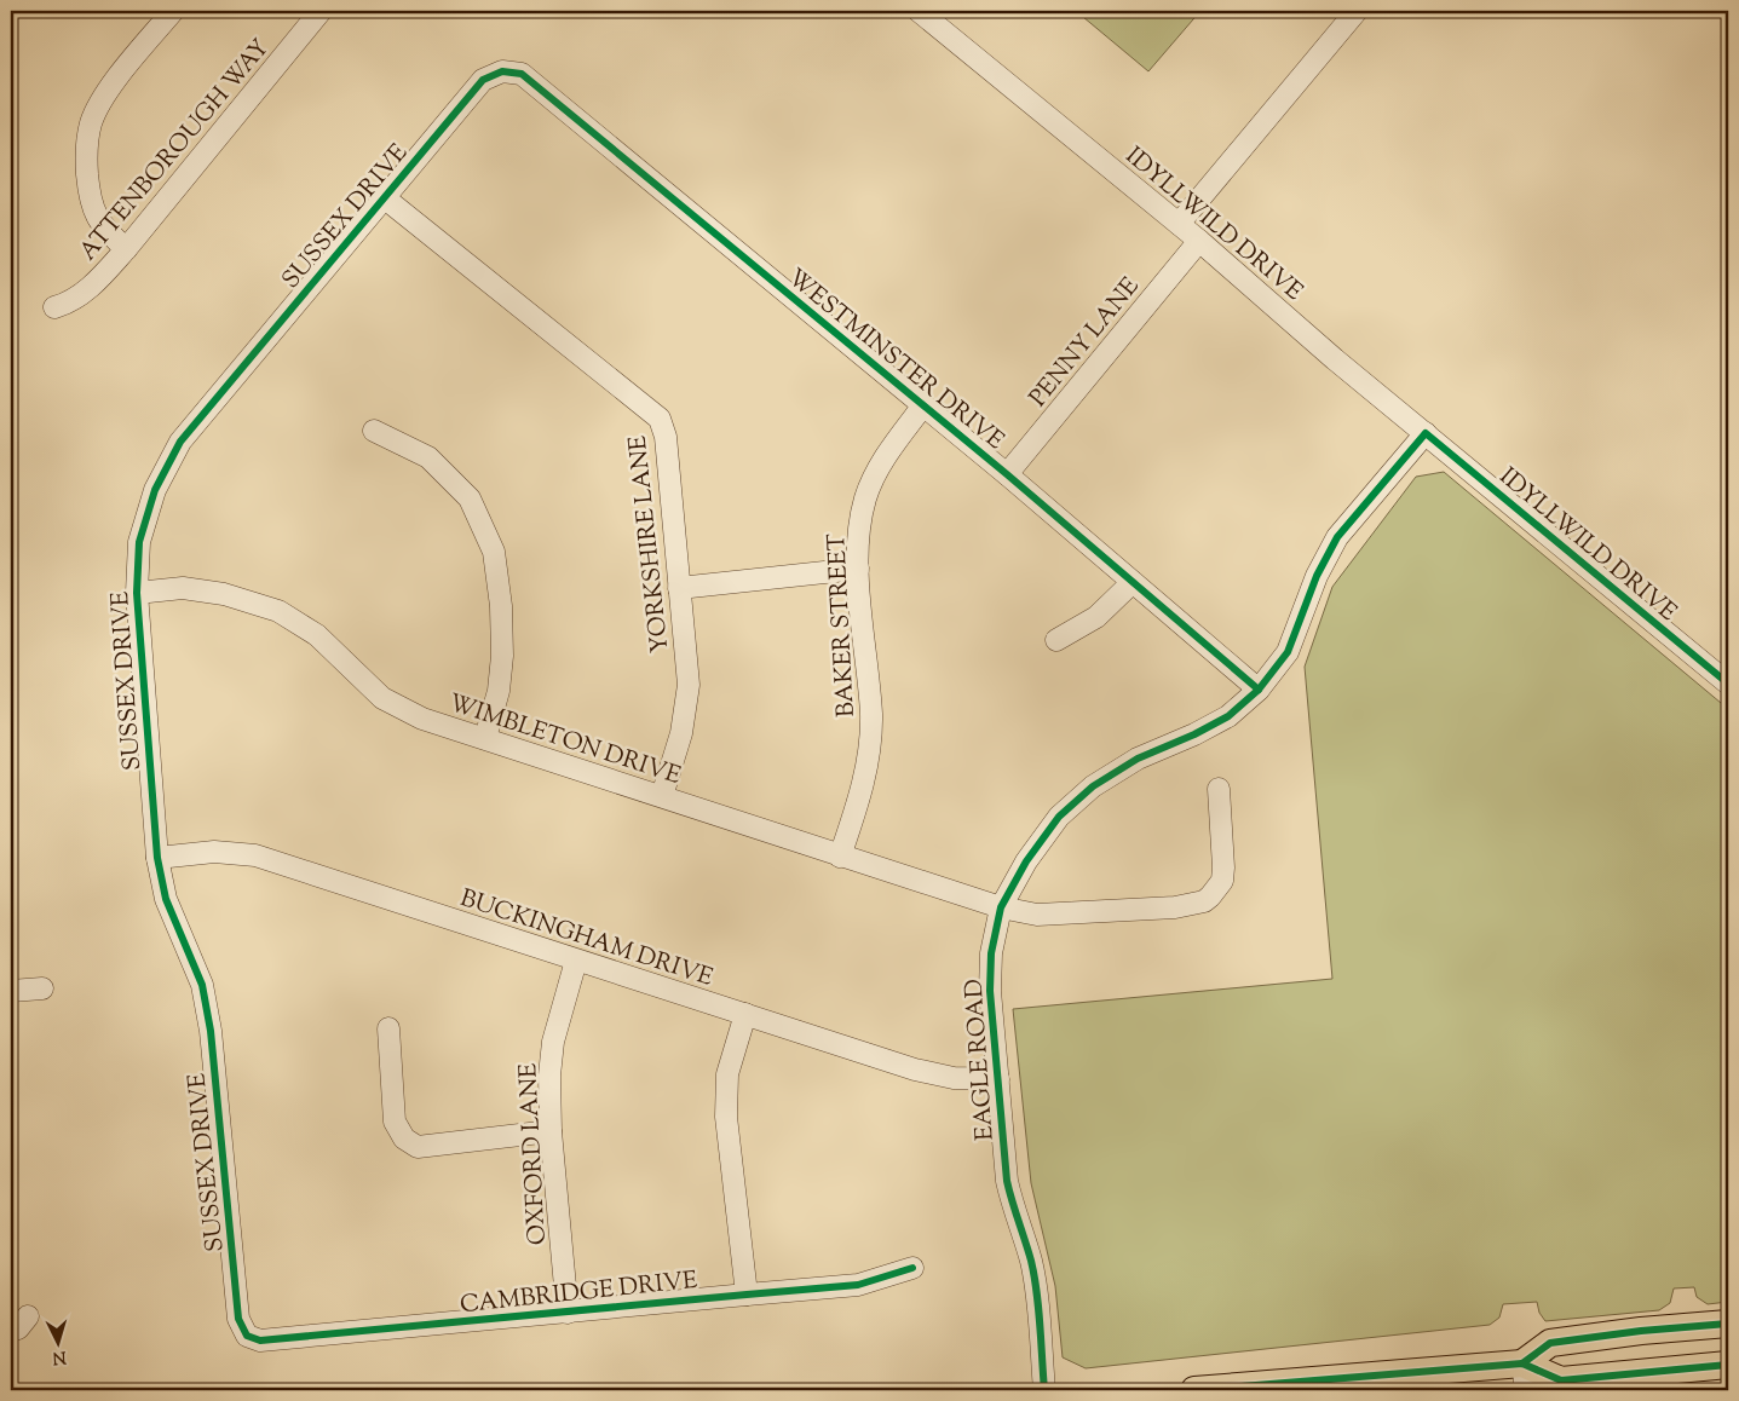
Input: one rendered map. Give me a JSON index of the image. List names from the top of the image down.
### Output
{
  "streets": {
    "street": [
      "ATTENBOROUGH WAY",
      "SUSSEX DRIVE",
      "IDYLLWILD DRIVE",
      "PENNY LANE",
      "WESTMINSTER DRIVE",
      "YORKSHIRE LANE",
      "BAKER STREET",
      "WIMBLETON DRIVE",
      "BUCKINGHAM DRIVE",
      "EAGLE ROAD",
      "OXFORD LANE",
      "CAMBRIDGE DRIVE"
    ]
  },
  "crossings": [
    ["SUSSEX DRIVE", "WESTMINSTER DRIVE"],
    ["SUSSEX DRIVE", "YORKSHIRE LANE"],
    ["SUSSEX DRIVE", "WIMBLETON DRIVE"],
    ["SUSSEX DRIVE", "BUCKINGHAM DRIVE"],
    ["SUSSEX DRIVE", "CAMBRIDGE DRIVE"],
    ["IDYLLWILD DRIVE", "PENNY LANE"],
    ["IDYLLWILD DRIVE", "EAGLE ROAD"],
    ["PENNY LANE", "WESTMINSTER DRIVE"],
    ["WESTMINSTER DRIVE", "BAKER STREET"],
    ["WESTMINSTER DRIVE", "EAGLE ROAD"],
    ["YORKSHIRE LANE", "WIMBLETON DRIVE"],
    ["BAKER STREET", "WIMBLETON DRIVE"],
    ["WIMBLETON DRIVE", "EAGLE ROAD"],
    ["BUCKINGHAM DRIVE", "EAGLE ROAD"],
    ["BUCKINGHAM DRIVE", "OXFORD LANE"],
    ["OXFORD LANE", "CAMBRIDGE DRIVE"]
  ],
  "north": "bottom"
}
